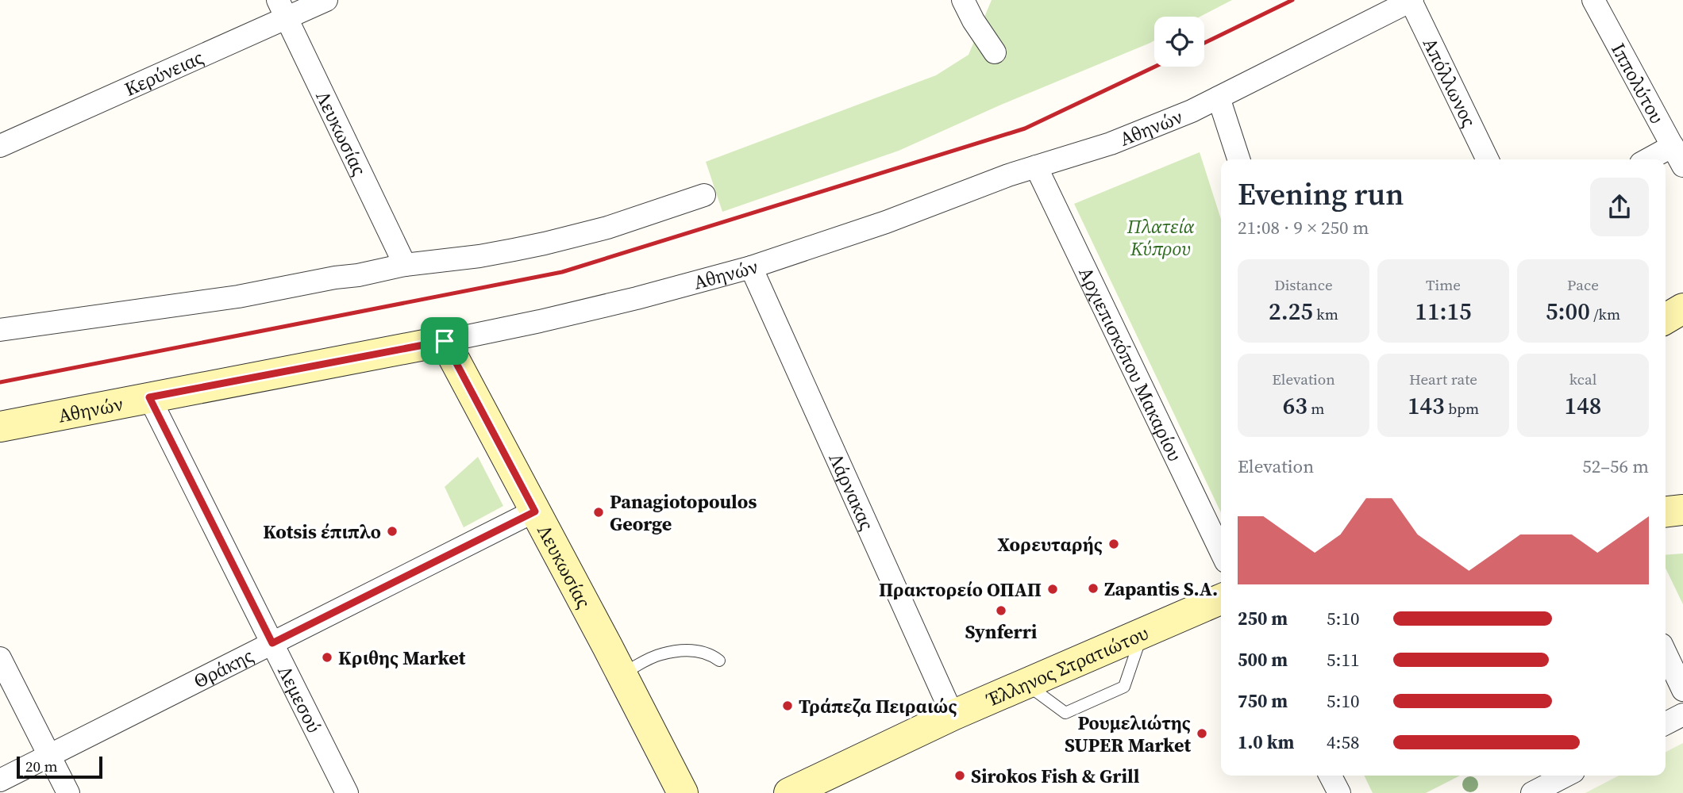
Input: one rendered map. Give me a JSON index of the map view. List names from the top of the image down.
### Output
{
  "streets": {
    "street": [
      "Κερύνειας",
      "Απόλλωνος",
      "Ιππολύτου",
      "Αθηνών",
      "Λευκωσίας",
      "Αρχιεπισκόπου Μακαρίου",
      "Λάρνακας",
      "Έλληνος Στρατιώτου",
      "Θράκης",
      "Λεμεσού"
    ]
  },
  "crossings": [
    ["Κερύνειας", "Λευκωσίας"],
    ["Απόλλωνος", "Αθηνών"],
    ["Αθηνών", "Λευκωσίας"],
    ["Αθηνών", "Αρχιεπισκόπου Μακαρίου"],
    ["Αθηνών", "Λάρνακας"],
    ["Αθηνών", "Λεμεσού"],
    ["Λευκωσίας", "Θράκης"],
    ["Λάρνακας", "Έλληνος Στρατιώτου"],
    ["Θράκης", "Λεμεσού"]
  ],
  "parks": ["Πλατεία Κύπρου"],
  "places": [
    "Panagiotopoulos George",
    "Kotsis έπιπλο",
    "Xoρευταρής",
    "Zapantis S.A.",
    "Πρακτορείο ΟΠΑΠ",
    "Synferri",
    "Κριθης Market",
    "Τράπεζα Πειραιώς",
    "Ρουμελιώτης SUPER Market",
    "Sirokos Fish & Grill"
  ],
  "scale_bar": "20 m",
  "page": {
    "heading": ["Evening run", "21:08 · 9 × 250 m"],
    "stats": [
      ["Distance", "2.25 km"],
      ["Time", "11:15"],
      ["Pace", "5:00 /km"],
      ["Elevation", "63 m"],
      ["Heart rate", "143 bpm"],
      ["kcal", "148"]
    ],
    "chart": ["Elevation", "52–56 m"],
    "list": [
      {
        "name": "250 m",
        "note": "5:10"
      },
      {
        "name": "500 m",
        "note": "5:11"
      },
      {
        "name": "750 m",
        "note": "5:10"
      },
      {
        "name": "1.0 km",
        "note": "4:58"
      }
    ],
    "scale": "20 m"
  }
}
